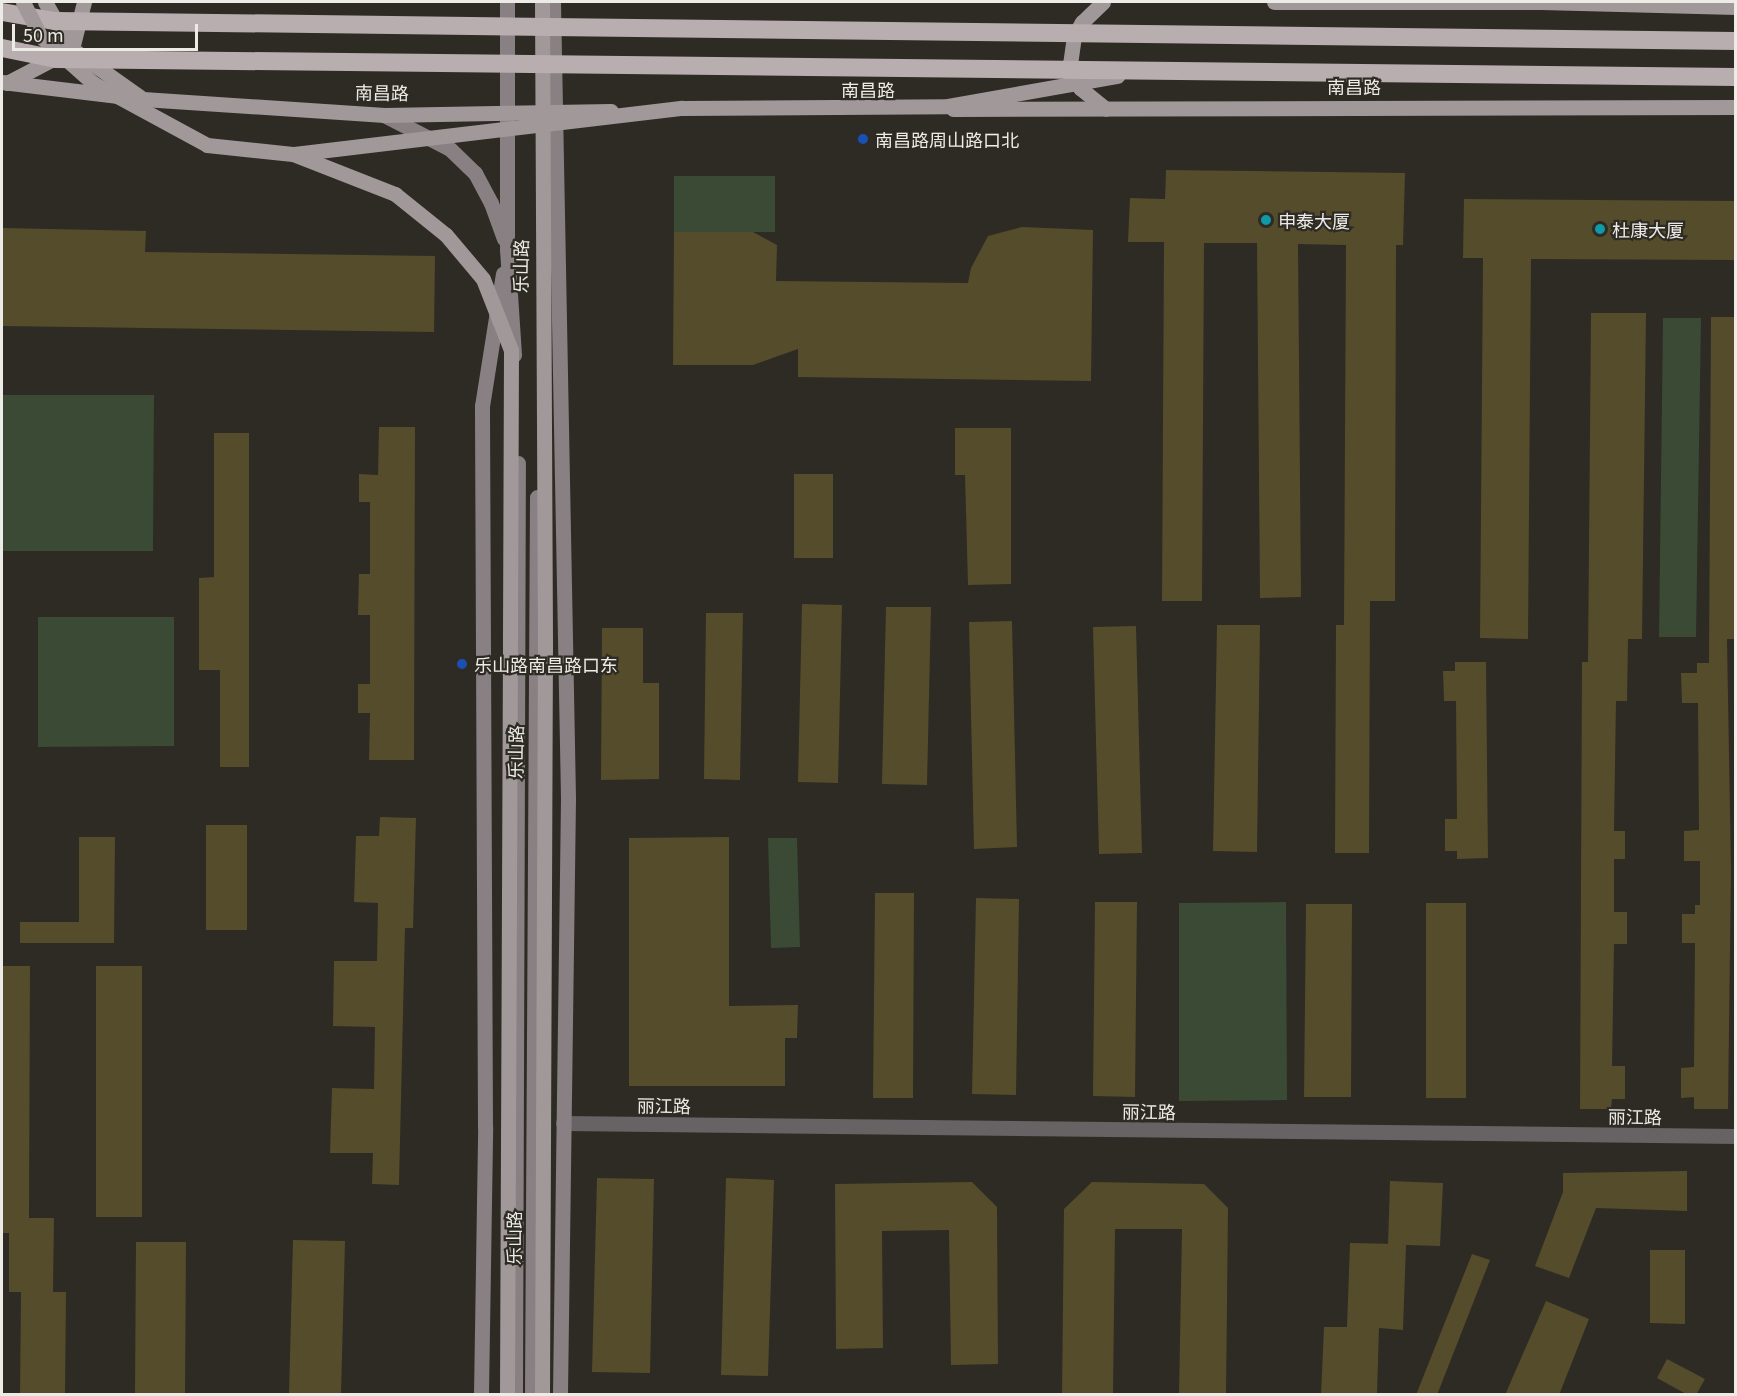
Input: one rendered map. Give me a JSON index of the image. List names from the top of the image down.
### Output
{
  "streets": {
    "highway": ["南昌路"],
    "main road": ["乐山路"],
    "street": ["丽江路"]
  },
  "crossings": [
    ["南昌路", "乐山路"],
    ["乐山路", "丽江路"]
  ],
  "places": [
    "南昌路周山路口北",
    "申泰大厦",
    "杜康大厦",
    "乐山路南昌路口东"
  ],
  "scale_bar": "50 m"
}
